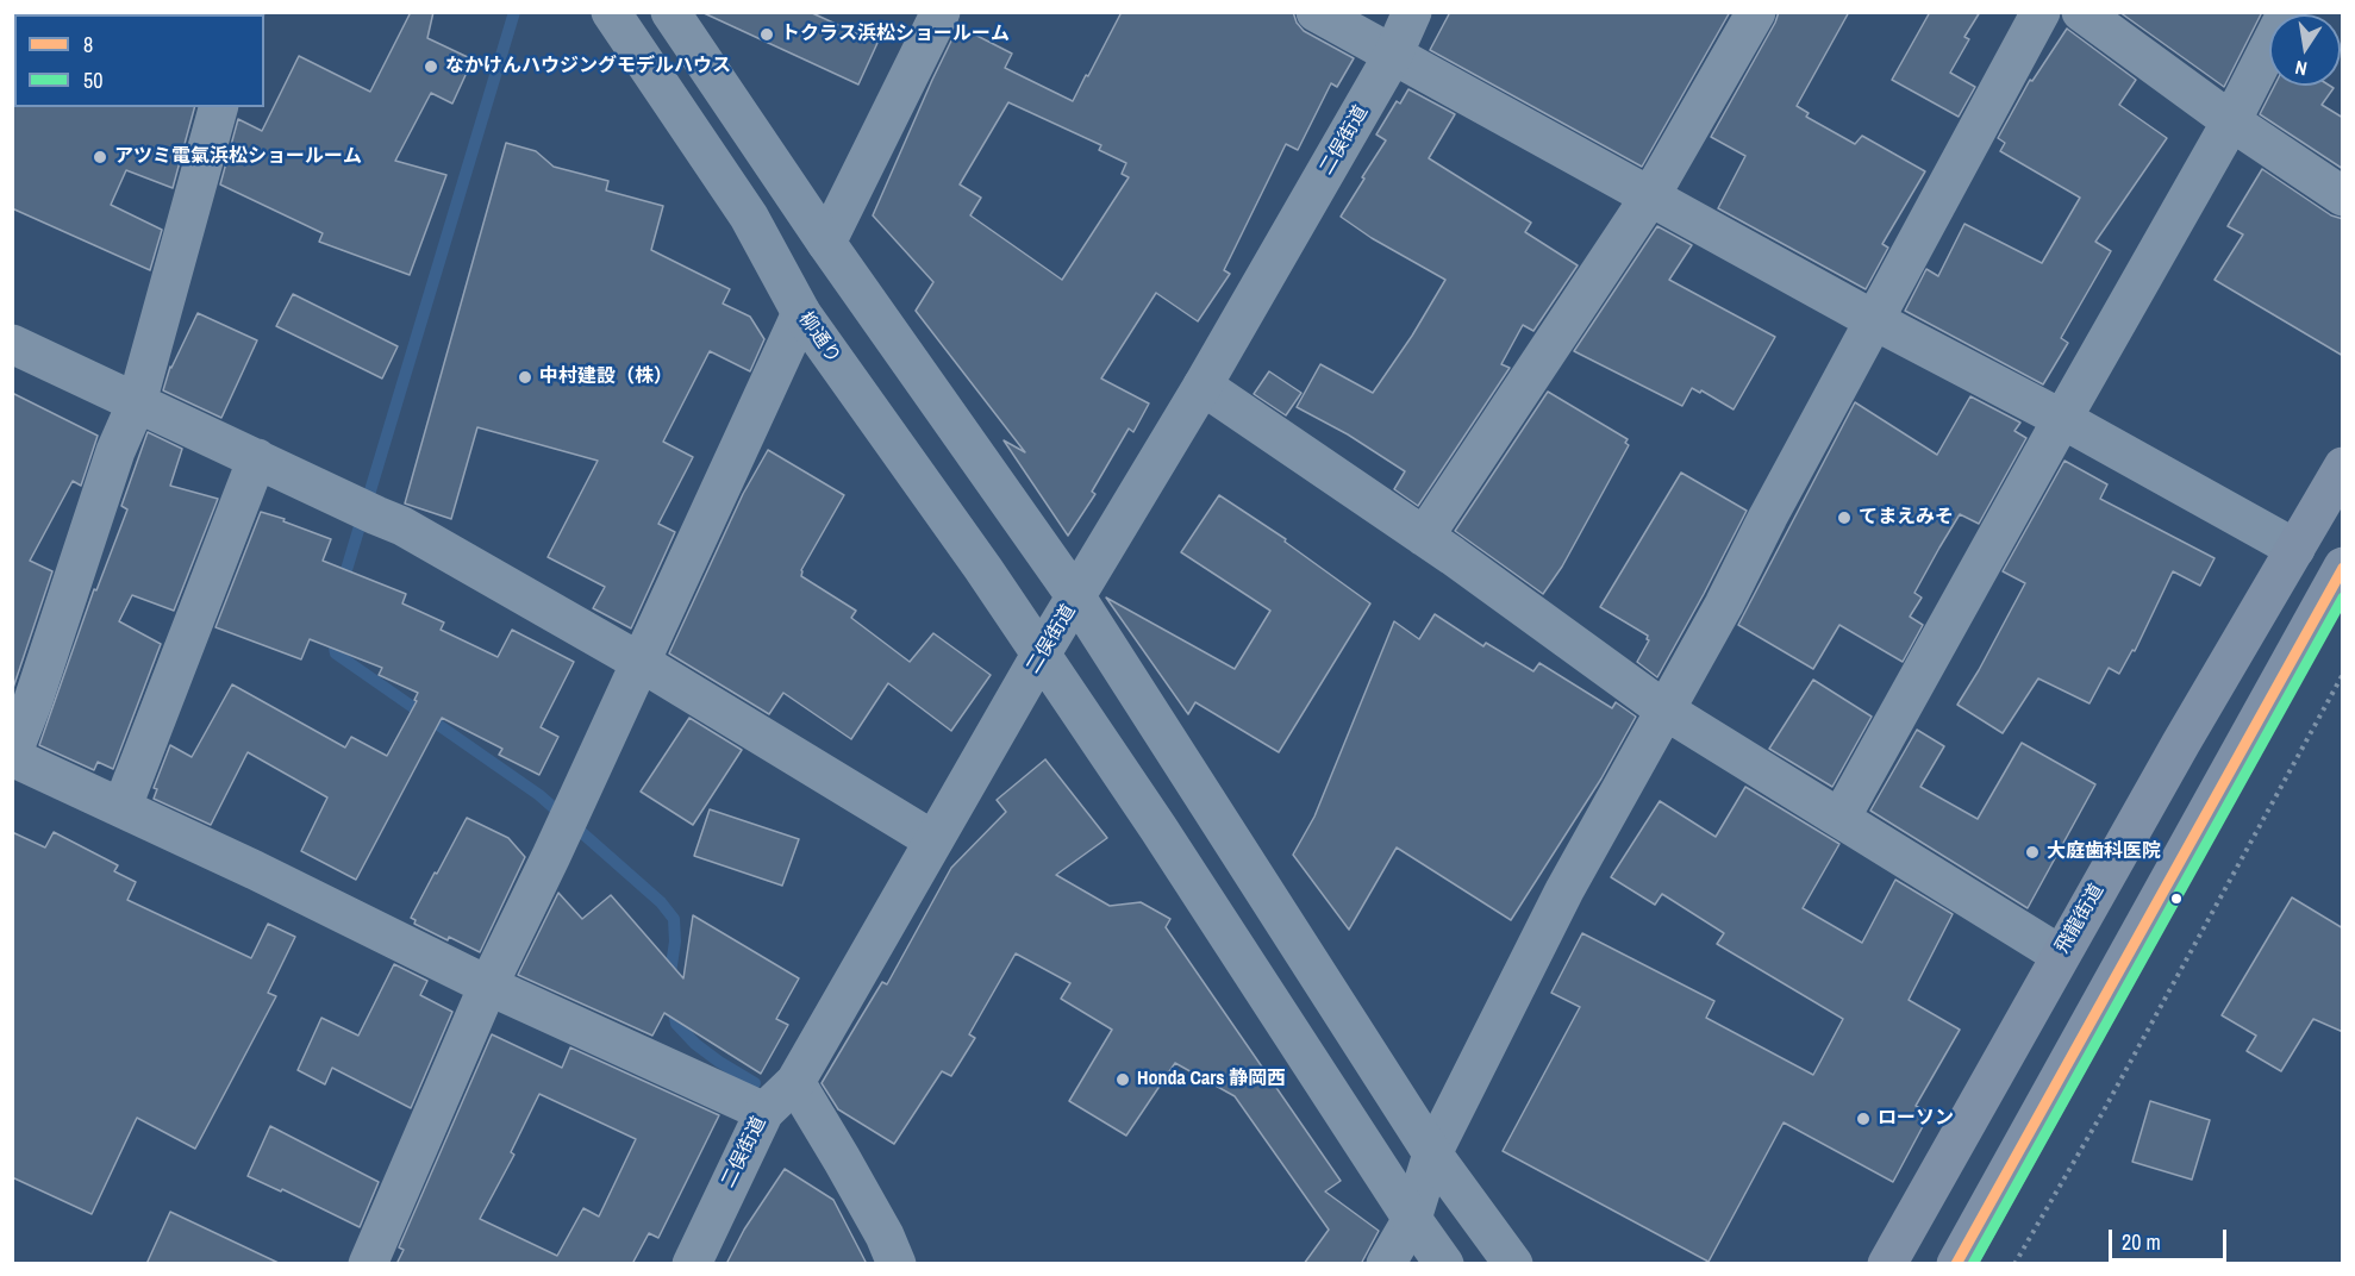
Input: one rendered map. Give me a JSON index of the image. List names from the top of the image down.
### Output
{
  "streets": {
    "highway": ["飛龍街道"],
    "street": ["二俣街道", "柳通り"]
  },
  "crossings": [
    ["二俣街道", "柳通り"]
  ],
  "places": [
    "トクラス浜松ショールーム",
    "なかけんハウジングモデルハウス",
    "アツミ電氣浜松ショールーム",
    "中村建設（株）",
    "てまえみそ",
    "大庭歯科医院",
    "Honda Cars 静岡西",
    "ローソン"
  ],
  "lines": ["transit line 8", "transit line 50"],
  "legend": ["8", "50"],
  "scale_bar": "20 m",
  "north": "bottom"
}
